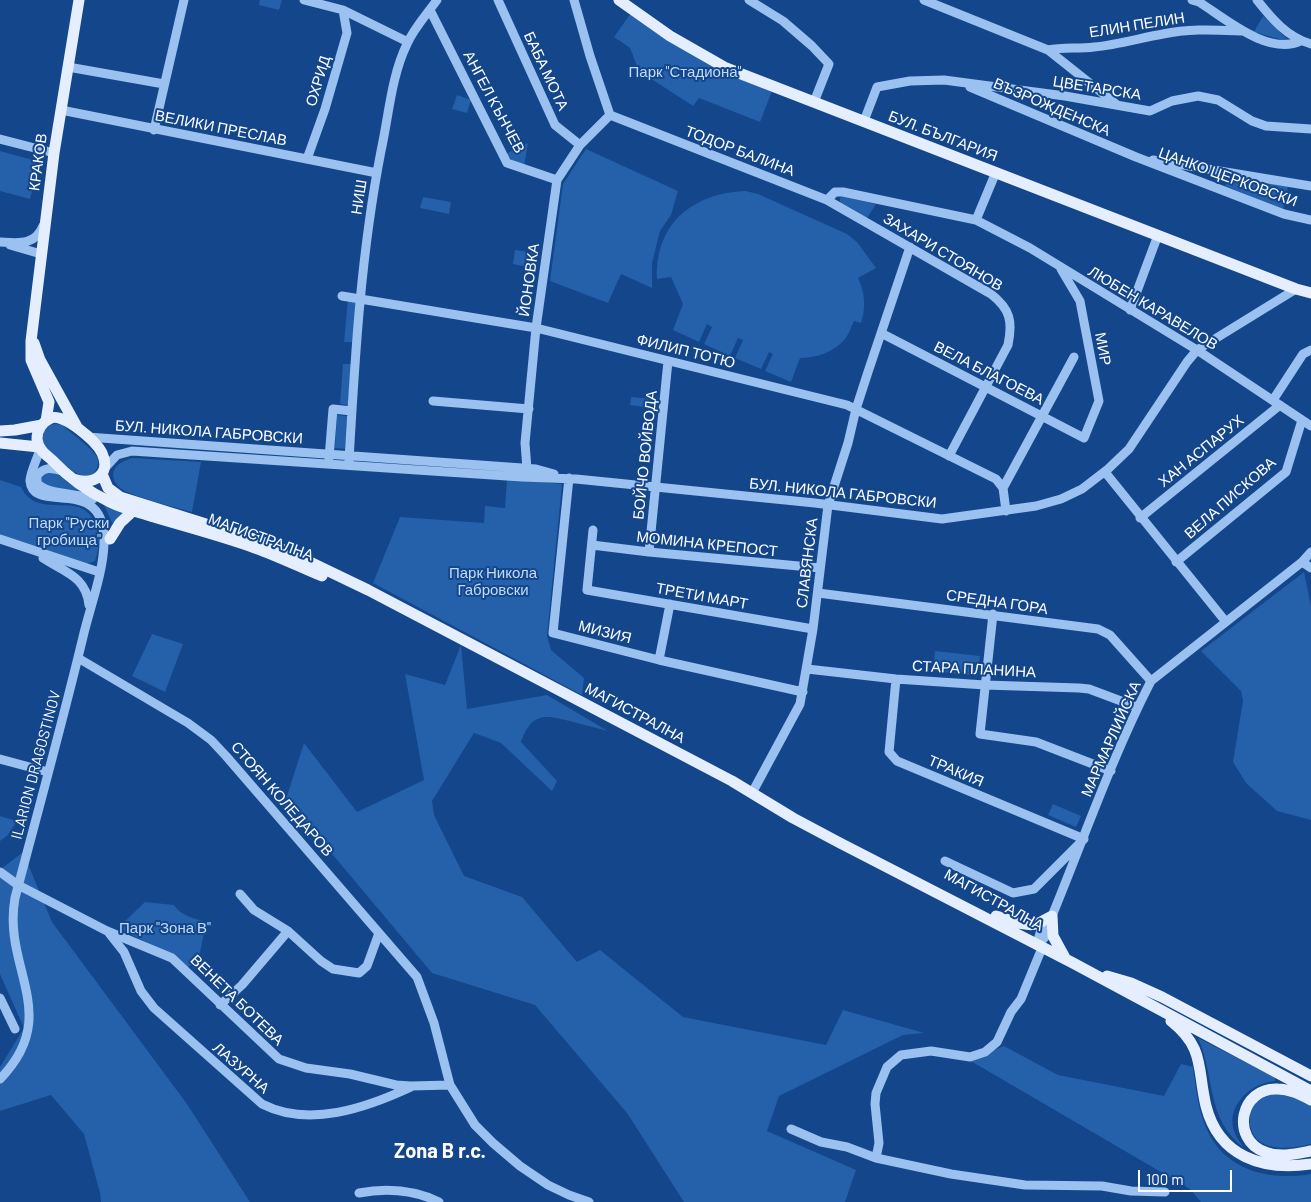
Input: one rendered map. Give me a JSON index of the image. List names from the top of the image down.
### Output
{
  "streets": {
    "main road": ["БУЛ. БЪЛГАРИЯ", "КРАКОВ", "МАГИСТРАЛНА"],
    "street": [
      "ЕЛИН ПЕЛИН",
      "БАБА МОТА",
      "ОХРИД",
      "ЦВЕТАРСКА",
      "АНГЕЛ КЪНЧЕВ",
      "ВЪЗРОЖДЕНСКА",
      "ВЕЛИКИ ПРЕСЛАВ",
      "ТОДОР БАЛИНА",
      "ЦАНКО ЦЕРКОВСКИ",
      "НИШ",
      "ЗАХАРИ СТОЯНОВ",
      "ЙОНОВКА",
      "ЛЮБЕН КАРАВЕЛОВ",
      "МИР",
      "ФИЛИП ТОТЮ",
      "ВЕЛА БЛАГОЕВА",
      "БУЛ. НИКОЛА ГАБРОВСКИ",
      "ХАН АСПАРУХ",
      "БОЙЧО ВОЙВОДА",
      "ВЕЛА ПИСКОВА",
      "МОМИНА КРЕПОСТ",
      "СЛАВЯНСКА",
      "ТРЕТИ МАРТ",
      "СРЕДНА ГОРА",
      "МИЗИЯ",
      "СТАРА ПЛАНИНА",
      "МАРМАРЛИЙСКА",
      "ILARION DRAGOSTINOV",
      "ТРАКИЯ",
      "СТОЯН КОЛЕДАРОВ",
      "ВЕНЕТА БОТЕВА",
      "ЛАЗУРНА"
    ]
  },
  "crossings": [
    ["БАБА МОТА", "ЙОНОВКА"],
    ["ОХРИД", "ВЕЛИКИ ПРЕСЛАВ"],
    ["ЦВЕТАРСКА", "ВЪЗРОЖДЕНСКА"],
    ["АНГЕЛ КЪНЧЕВ", "НИШ"],
    ["АНГЕЛ КЪНЧЕВ", "ЙОНОВКА"],
    ["ВЪЗРОЖДЕНСКА", "ЦАНКО ЦЕРКОВСКИ"],
    ["ВЕЛИКИ ПРЕСЛАВ", "КРАКОВ"],
    ["ВЕЛИКИ ПРЕСЛАВ", "НИШ"],
    ["БУЛ. БЪЛГАРИЯ", "БУЛ. НИКОЛА ГАБРОВСКИ"],
    ["ТОДОР БАЛИНА", "ЗАХАРИ СТОЯНОВ"],
    ["ТОДОР БАЛИНА", "ЙОНОВКА"],
    ["КРАКОВ", "БУЛ. НИКОЛА ГАБРОВСКИ"],
    ["КРАКОВ", "МАГИСТРАЛНА"],
    ["НИШ", "ФИЛИП ТОТЮ"],
    ["НИШ", "БУЛ. НИКОЛА ГАБРОВСКИ"],
    ["ЗАХАРИ СТОЯНОВ", "ФИЛИП ТОТЮ"],
    ["ЗАХАРИ СТОЯНОВ", "ВЕЛА БЛАГОЕВА"],
    ["ЗАХАРИ СТОЯНОВ", "СЛАВЯНСКА"],
    ["ЙОНОВКА", "ФИЛИП ТОТЮ"],
    ["ЙОНОВКА", "БУЛ. НИКОЛА ГАБРОВСКИ"],
    ["ЛЮБЕН КАРАВЕЛОВ", "МИР"],
    ["ЛЮБЕН КАРАВЕЛОВ", "БУЛ. НИКОЛА ГАБРОВСКИ"],
    ["ЛЮБЕН КАРАВЕЛОВ", "ХАН АСПАРУХ"],
    ["ЛЮБЕН КАРАВЕЛОВ", "ВЕЛА ПИСКОВА"],
    ["МИР", "ВЕЛА БЛАГОЕВА"],
    ["ФИЛИП ТОТЮ", "БОЙЧО ВОЙВОДА"],
    ["ФИЛИП ТОТЮ", "СЛАВЯНСКА"],
    ["ВЕЛА БЛАГОЕВА", "СЛАВЯНСКА"],
    ["БУЛ. НИКОЛА ГАБРОВСКИ", "БОЙЧО ВОЙВОДА"],
    ["БУЛ. НИКОЛА ГАБРОВСКИ", "МАГИСТРАЛНА"],
    ["БУЛ. НИКОЛА ГАБРОВСКИ", "СЛАВЯНСКА"],
    ["БУЛ. НИКОЛА ГАБРОВСКИ", "МИЗИЯ"],
    ["БОЙЧО ВОЙВОДА", "МОМИНА КРЕПОСТ"],
    ["МАГИСТРАЛНА", "СЛАВЯНСКА"],
    ["МАГИСТРАЛНА", "МАРМАРЛИЙСКА"],
    ["МОМИНА КРЕПОСТ", "СЛАВЯНСКА"],
    ["МОМИНА КРЕПОСТ", "ТРЕТИ МАРТ"],
    ["СЛАВЯНСКА", "ТРЕТИ МАРТ"],
    ["СЛАВЯНСКА", "СРЕДНА ГОРА"],
    ["СЛАВЯНСКА", "МИЗИЯ"],
    ["СЛАВЯНСКА", "СТАРА ПЛАНИНА"],
    ["СРЕДНА ГОРА", "МАРМАРЛИЙСКА"],
    ["СТАРА ПЛАНИНА", "МАРМАРЛИЙСКА"],
    ["СТАРА ПЛАНИНА", "ТРАКИЯ"],
    ["МАРМАРЛИЙСКА", "ТРАКИЯ"],
    ["ILARION DRAGOSTINOV", "СТОЯН КОЛЕДАРОВ"],
    ["ILARION DRAGOSTINOV", "ВЕНЕТА БОТЕВА"],
    ["СТОЯН КОЛЕДАРОВ", "ВЕНЕТА БОТЕВА"],
    ["ВЕНЕТА БОТЕВА", "ЛАЗУРНА"]
  ],
  "districts": ["Zona B r.c."],
  "parks": [
    "Парк \"Стадиона\"",
    "Парк \"Руски гробища\"",
    "Парк Никола Габровски",
    "Парк \"Зона В\""
  ],
  "scale_bar": "100 m"
}
